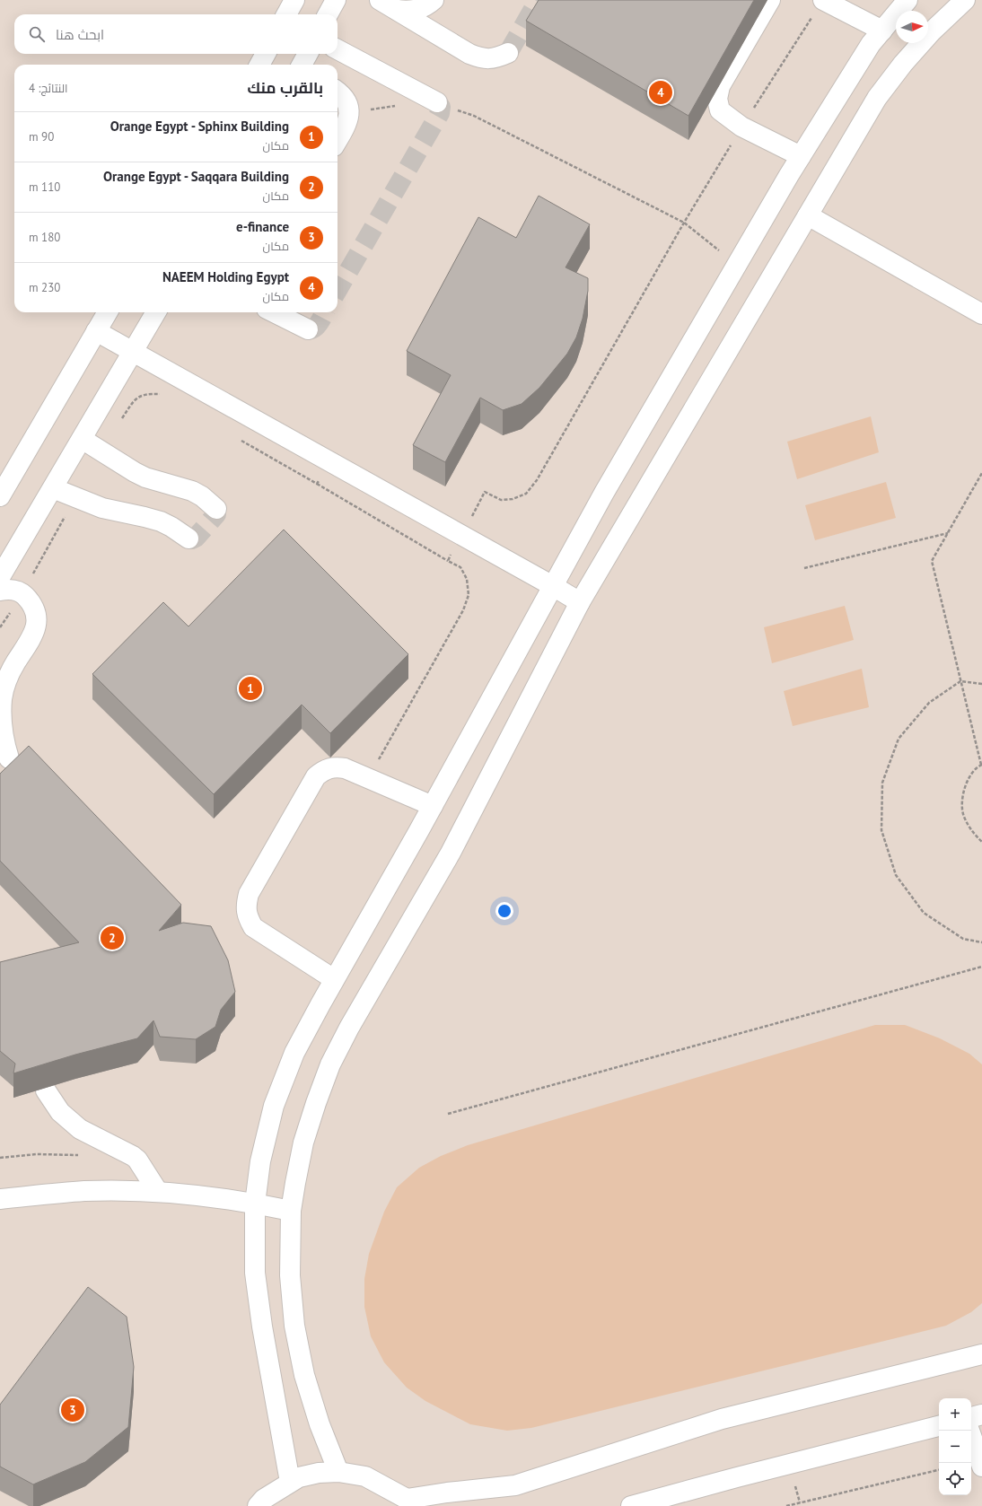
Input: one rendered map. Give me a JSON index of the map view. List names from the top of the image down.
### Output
{
  "north": "right",
  "page": {
    "search": "ابحث هنا",
    "heading": ["بالقرب منك", "النتائج: 4"],
    "pins": [
      "4",
      "1",
      "2",
      "3"
    ],
    "list": [
      {
        "mark": "1",
        "name": "Orange Egypt - Sphinx Building",
        "note": "مكان",
        "value": "90 m"
      },
      {
        "mark": "2",
        "name": "Orange Egypt - Saqqara Building",
        "note": "مكان",
        "value": "110 m"
      },
      {
        "mark": "3",
        "name": "e-finance",
        "note": "مكان",
        "value": "180 m"
      },
      {
        "mark": "4",
        "name": "NAEEM Holding Egypt",
        "note": "مكان",
        "value": "230 m"
      }
    ],
    "map_buttons": ["+", "−"]
  }
}
